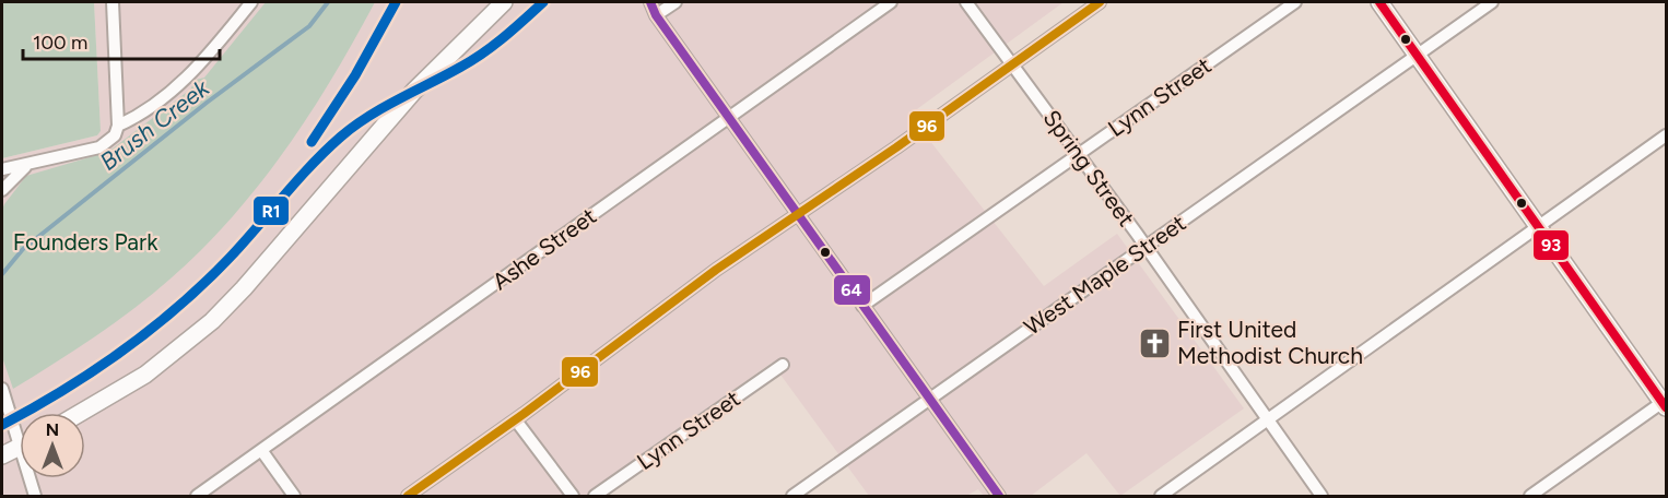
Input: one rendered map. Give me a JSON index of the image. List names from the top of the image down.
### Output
{
  "streets": {
    "street": [
      "Lynn Street",
      "Spring Street",
      "Ashe Street",
      "West Maple Street"
    ]
  },
  "crossings": [
    ["Lynn Street", "Spring Street"],
    ["Spring Street", "West Maple Street"]
  ],
  "water": ["Brush Creek"],
  "parks": ["Founders Park"],
  "places": {
    "church": ["First United Methodist Church"]
  },
  "lines": [
    "transit line R1",
    "transit line 93",
    "transit line 64",
    "transit line 96"
  ],
  "scale_bar": "100 m",
  "north": "top"
}
